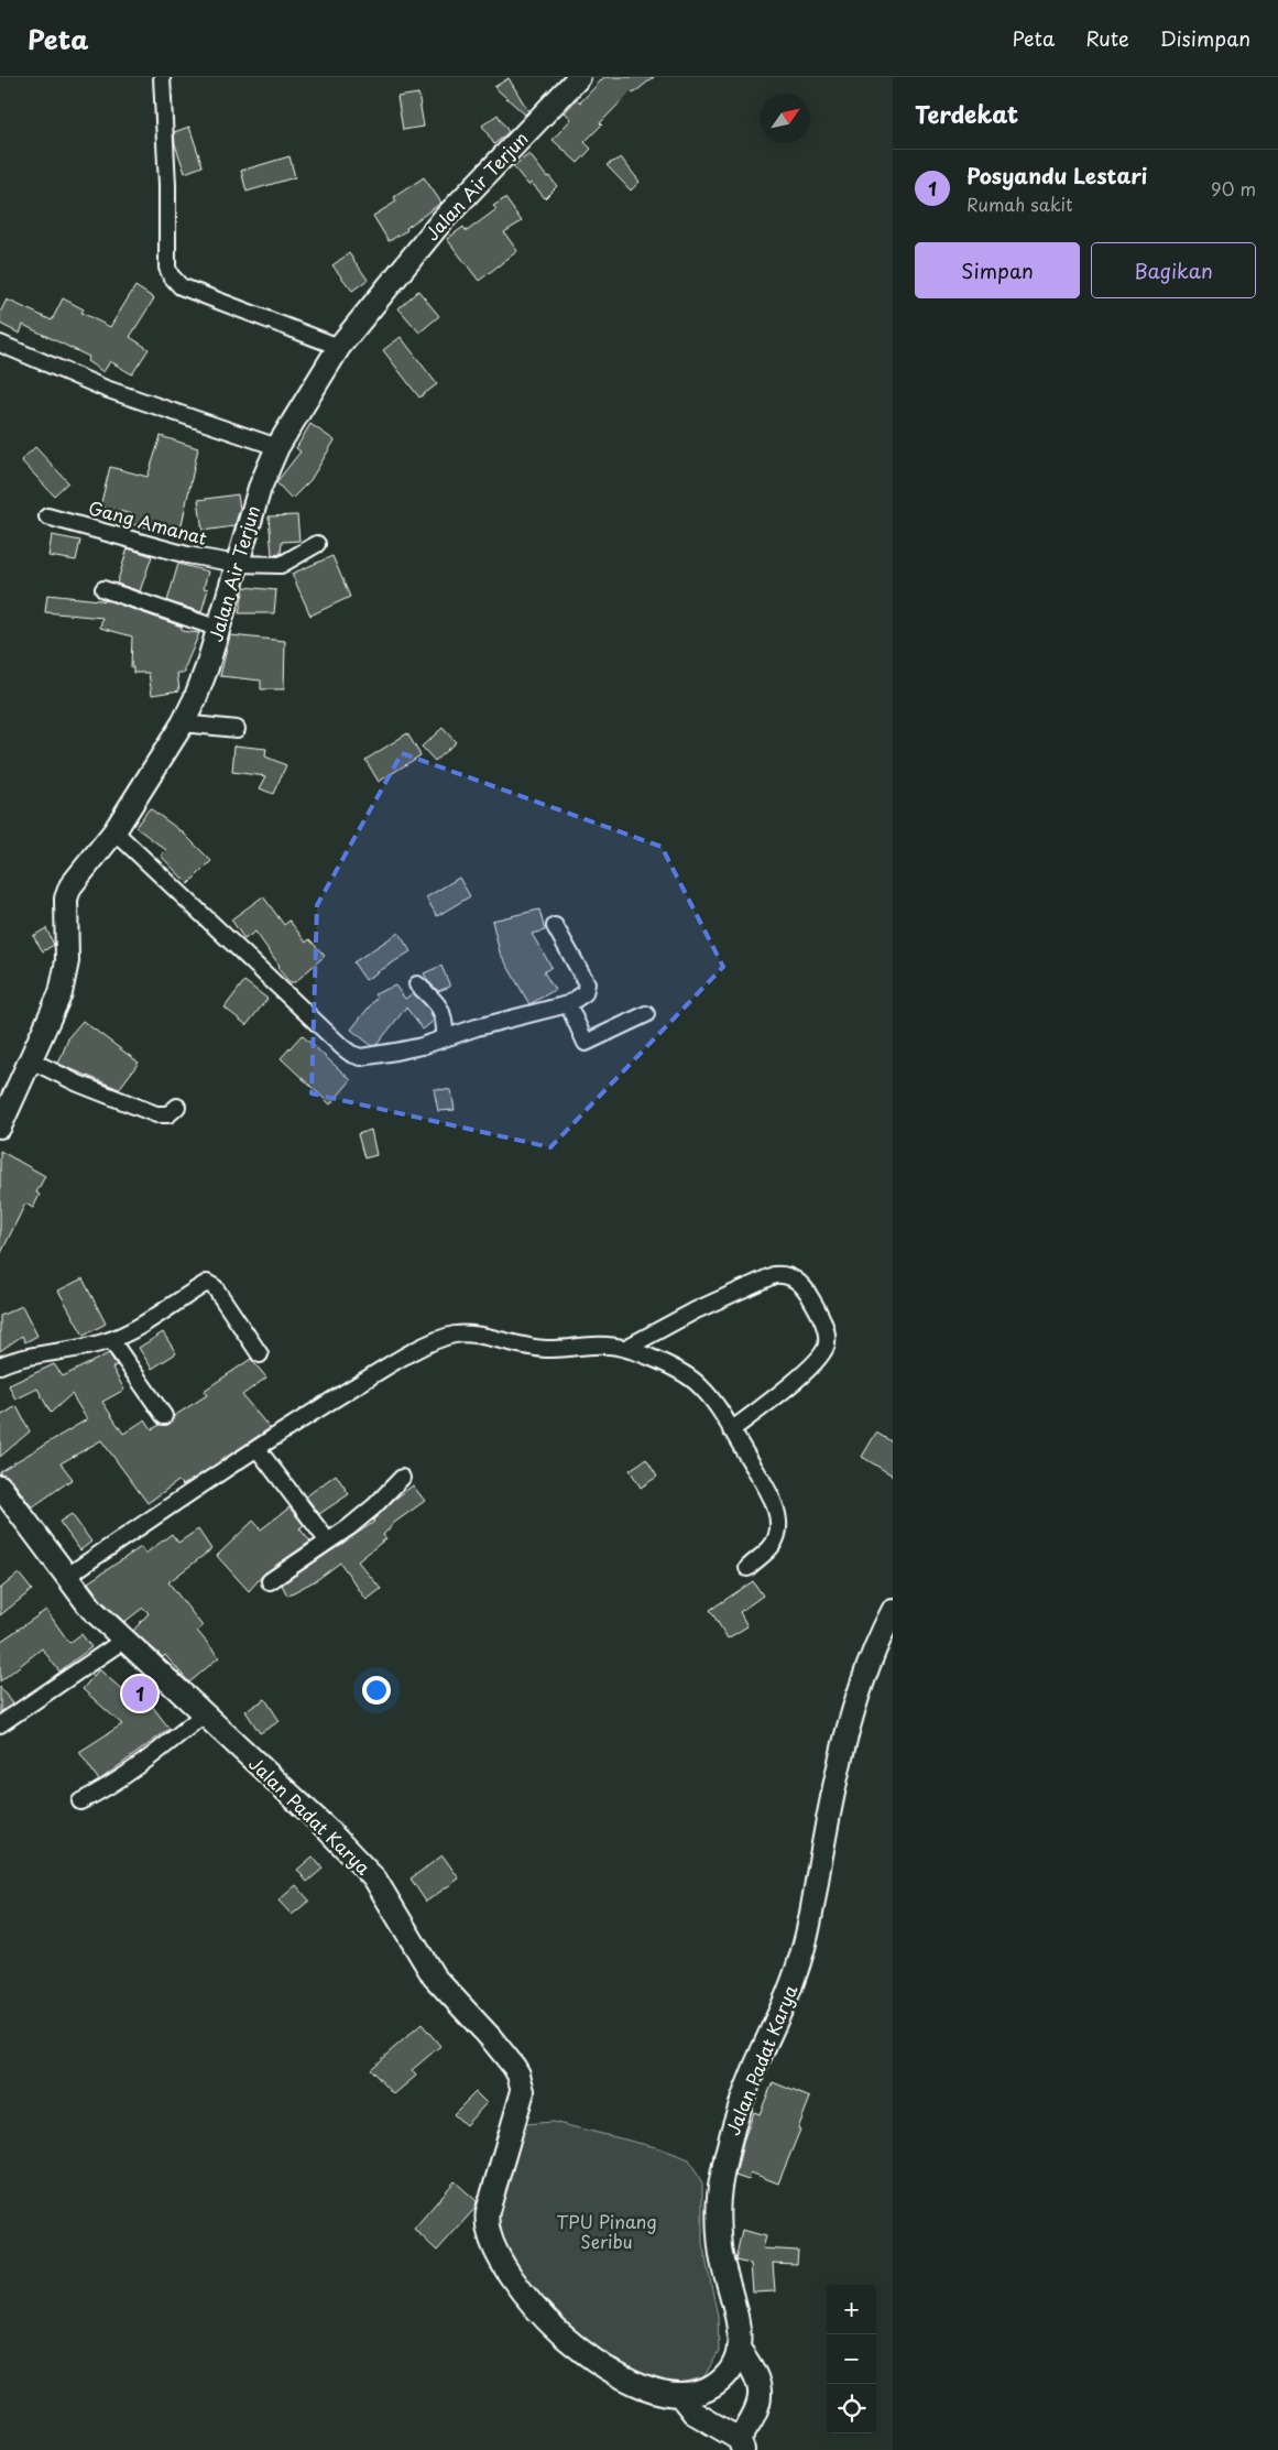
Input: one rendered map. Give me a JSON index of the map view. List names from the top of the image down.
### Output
{
  "streets": {
    "main road": ["Jalan Air Terjun", "Jalan Padat Karya"],
    "street": ["Gang Amanat"]
  },
  "crossings": [
    ["Jalan Air Terjun", "Gang Amanat"]
  ],
  "parks": ["TPU Pinang Seribu"],
  "north": "top right",
  "page": {
    "header": "Peta",
    "nav": ["Peta", "Rute", "Disimpan"],
    "heading": "Terdekat",
    "list": [
      {
        "mark": "1",
        "name": "Posyandu Lestari",
        "note": "Rumah sakit",
        "value": "90 m"
      }
    ],
    "buttons": ["Simpan", "Bagikan"],
    "pins": "1",
    "map_buttons": ["+", "−"]
  }
}
